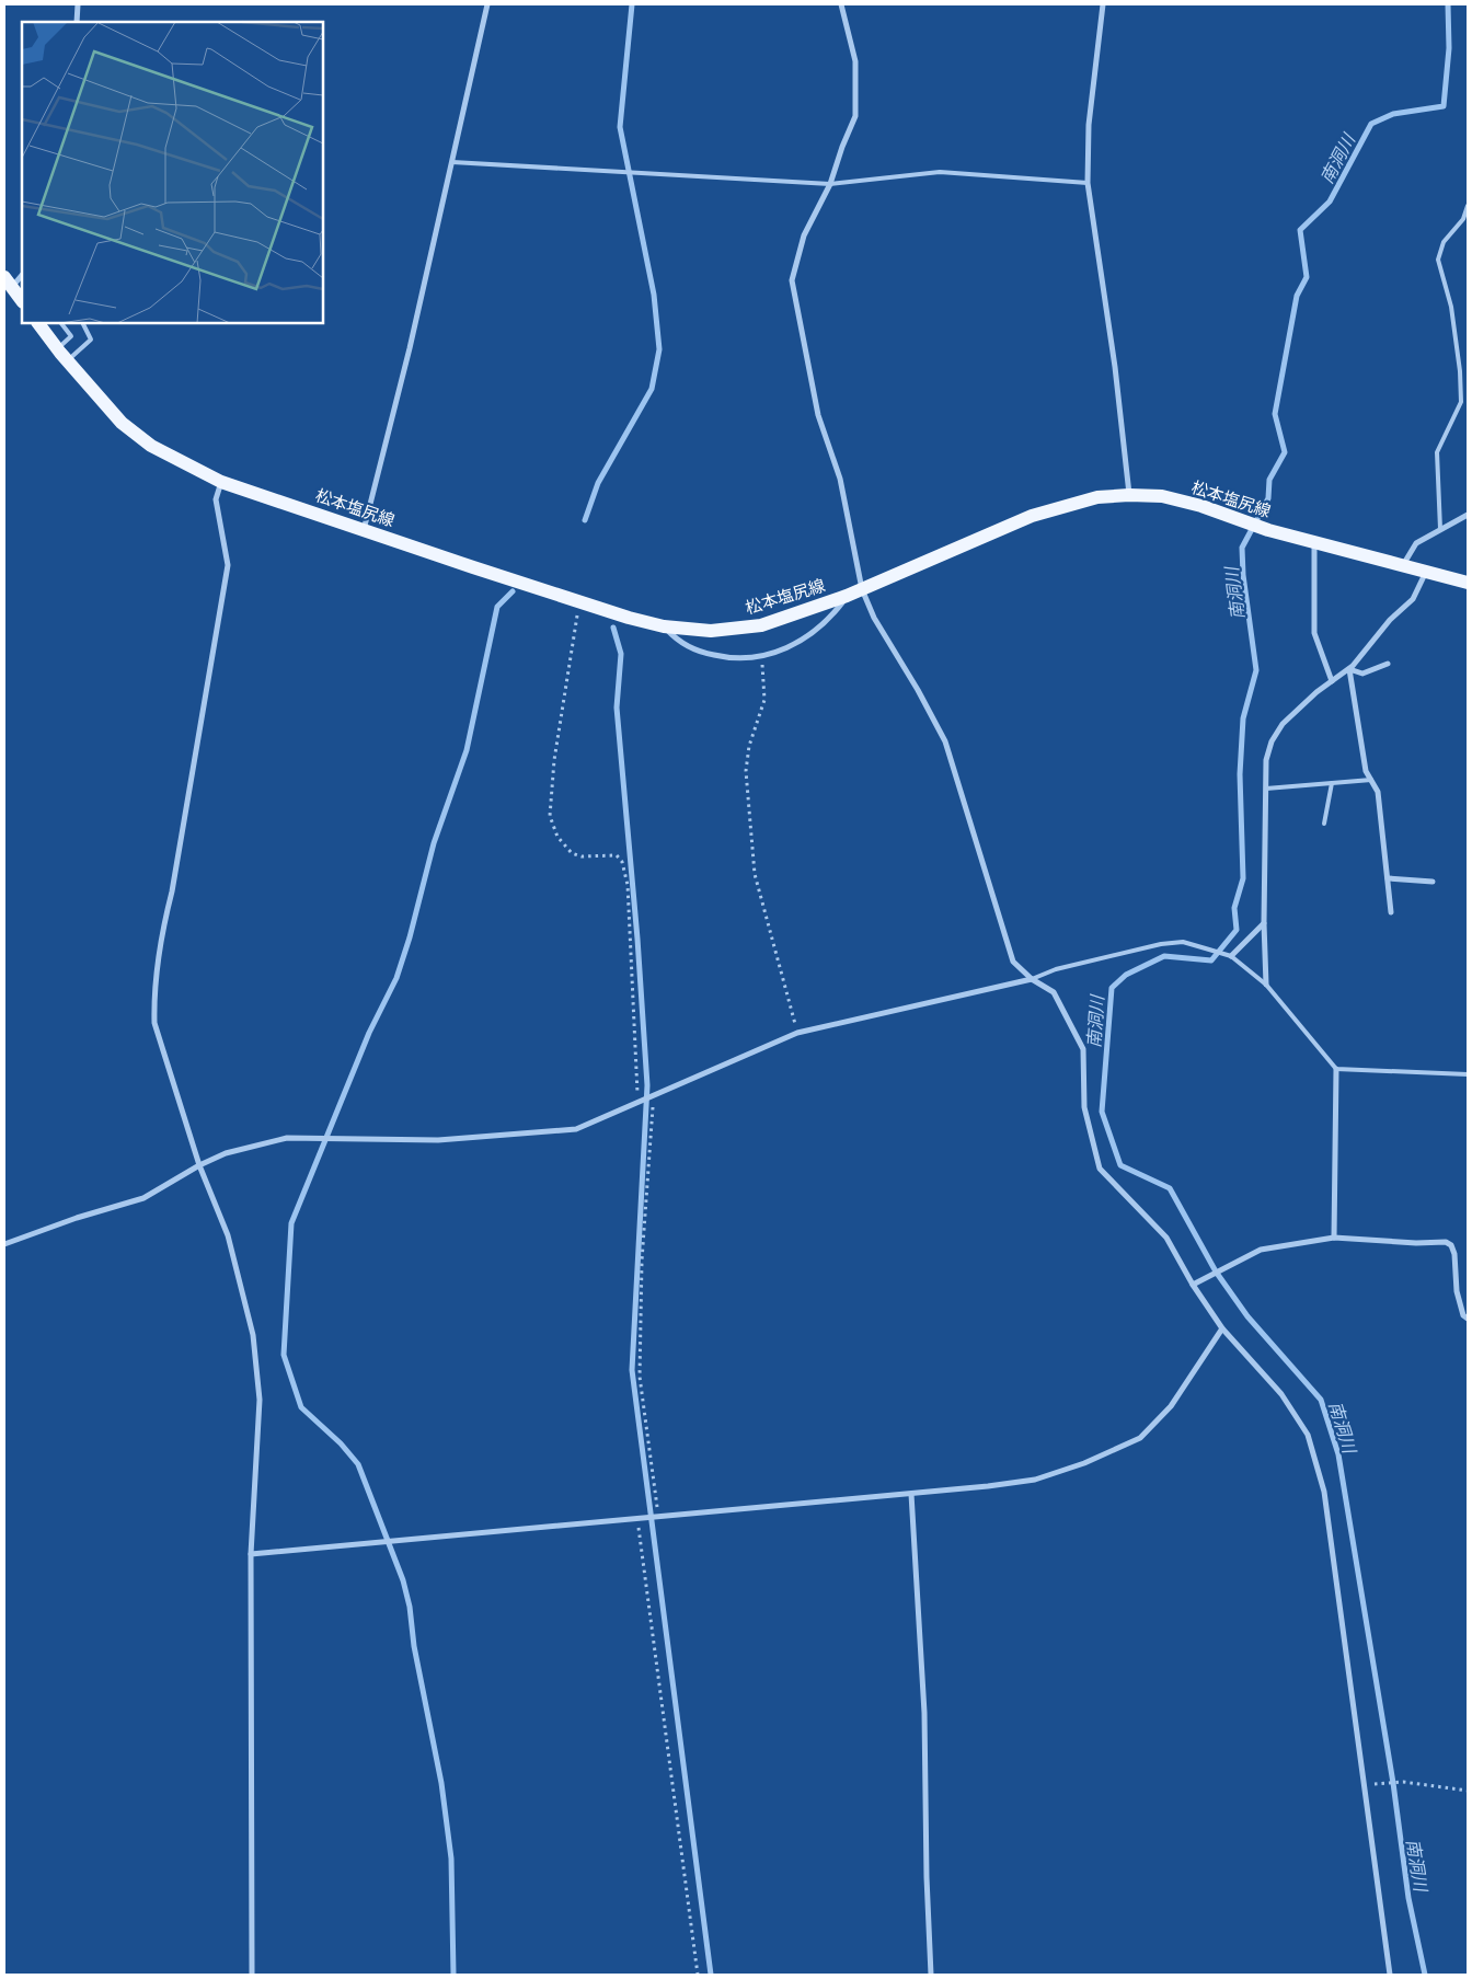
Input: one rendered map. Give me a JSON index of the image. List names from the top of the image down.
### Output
{
  "streets": {
    "main road": ["松本塩尻線"]
  },
  "water": ["南洞川"]
}
